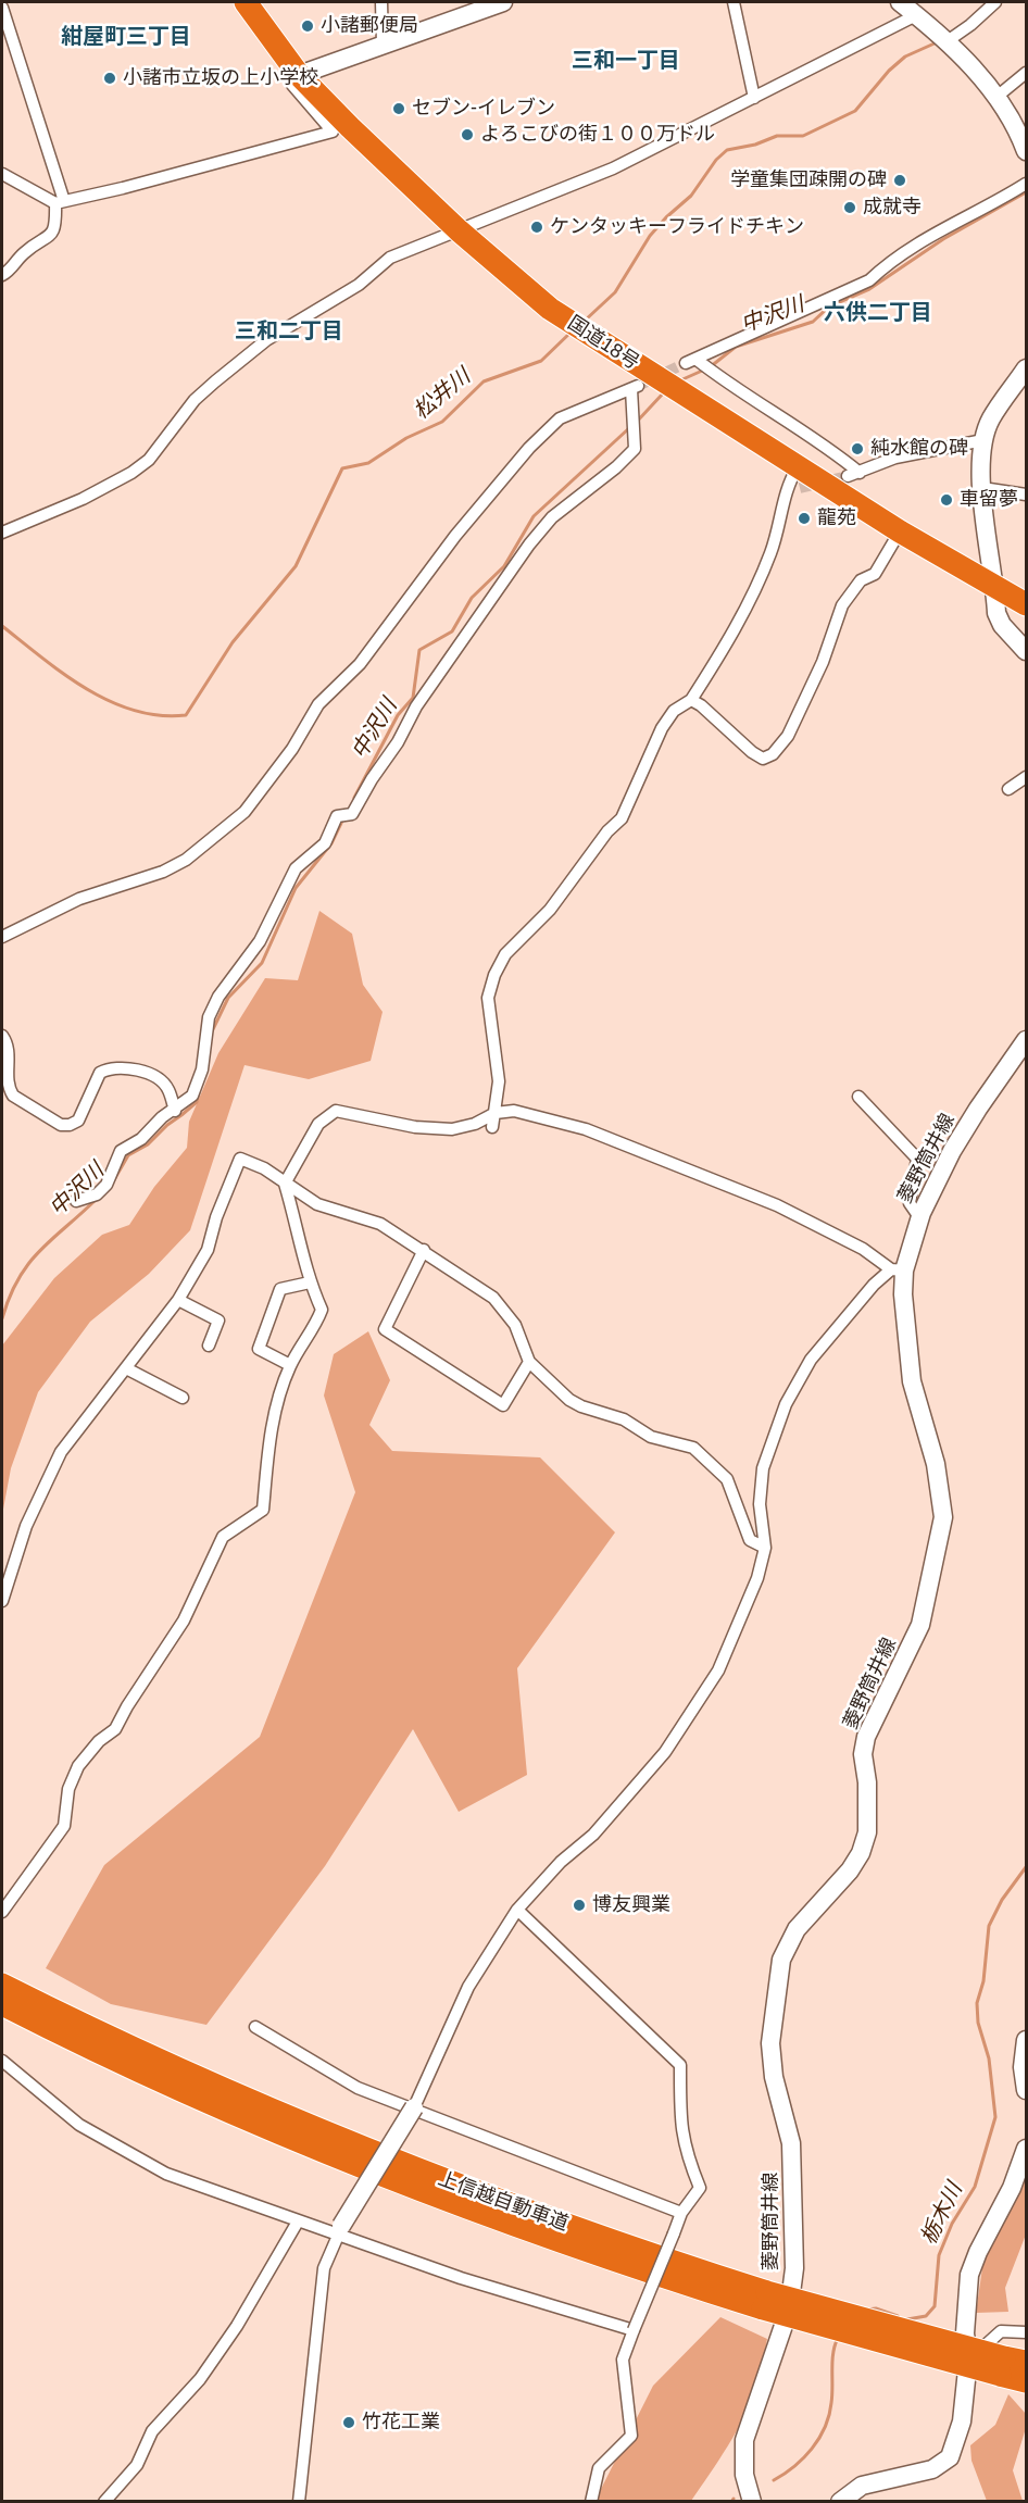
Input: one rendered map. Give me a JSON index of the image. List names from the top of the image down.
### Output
{
  "streets": {
    "highway": ["国道18号", "上信越自動車道"],
    "main road": ["菱野筒井線"]
  },
  "districts": [
    "紺屋町三丁目",
    "三和一丁目",
    "六供二丁目",
    "三和二丁目"
  ],
  "water": ["中沢川", "松井川", "栃木川"],
  "places": [
    "小諸郵便局",
    "小諸市立坂の上小学校",
    "セブン-イレブン",
    "よろこびの街１００万ドル",
    "学童集団疎開の碑",
    "成就寺",
    "ケンタッキーフライドチキン",
    "純水館の碑",
    "車留夢",
    "龍苑",
    "博友興業",
    "竹花工業"
  ]
}
